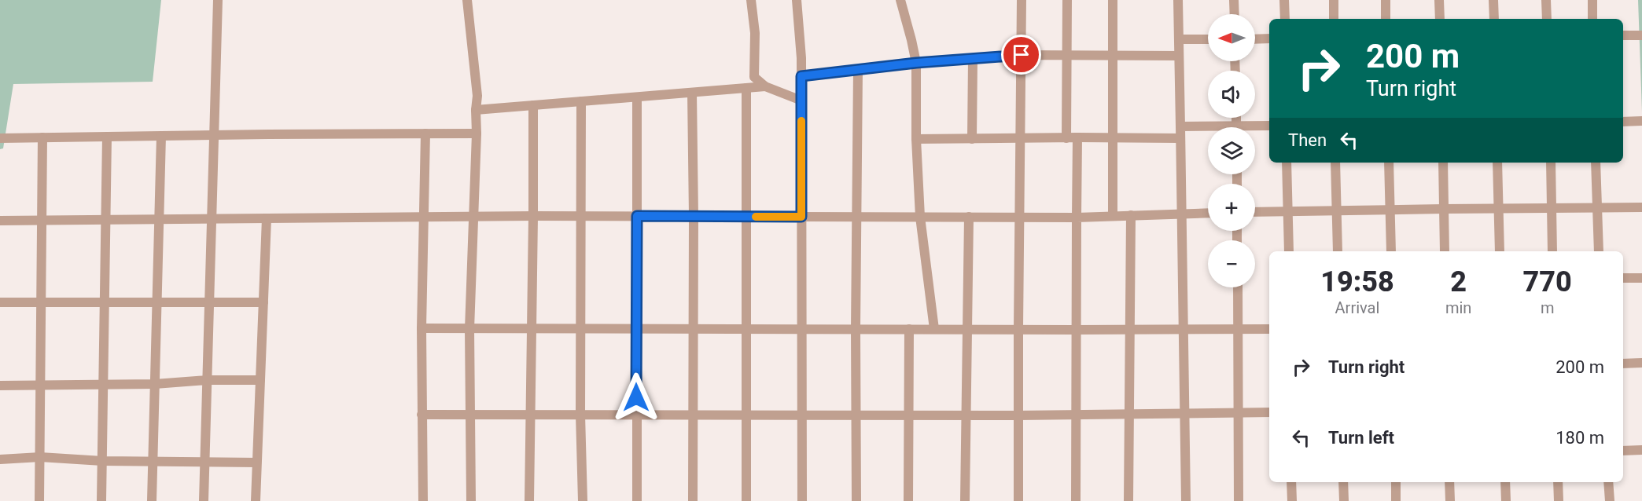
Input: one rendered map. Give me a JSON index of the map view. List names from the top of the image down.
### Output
{
  "north": "left",
  "page": {
    "map_buttons": ["+", "−"],
    "turn": ["200 m", "Turn right"],
    "then": "Then",
    "eta": [
      "19:58",
      "Arrival",
      "2",
      "min",
      "770",
      "m"
    ],
    "list": [
      {
        "name": "Turn right",
        "value": "200 m"
      },
      {
        "name": "Turn left",
        "value": "180 m"
      }
    ]
  }
}
